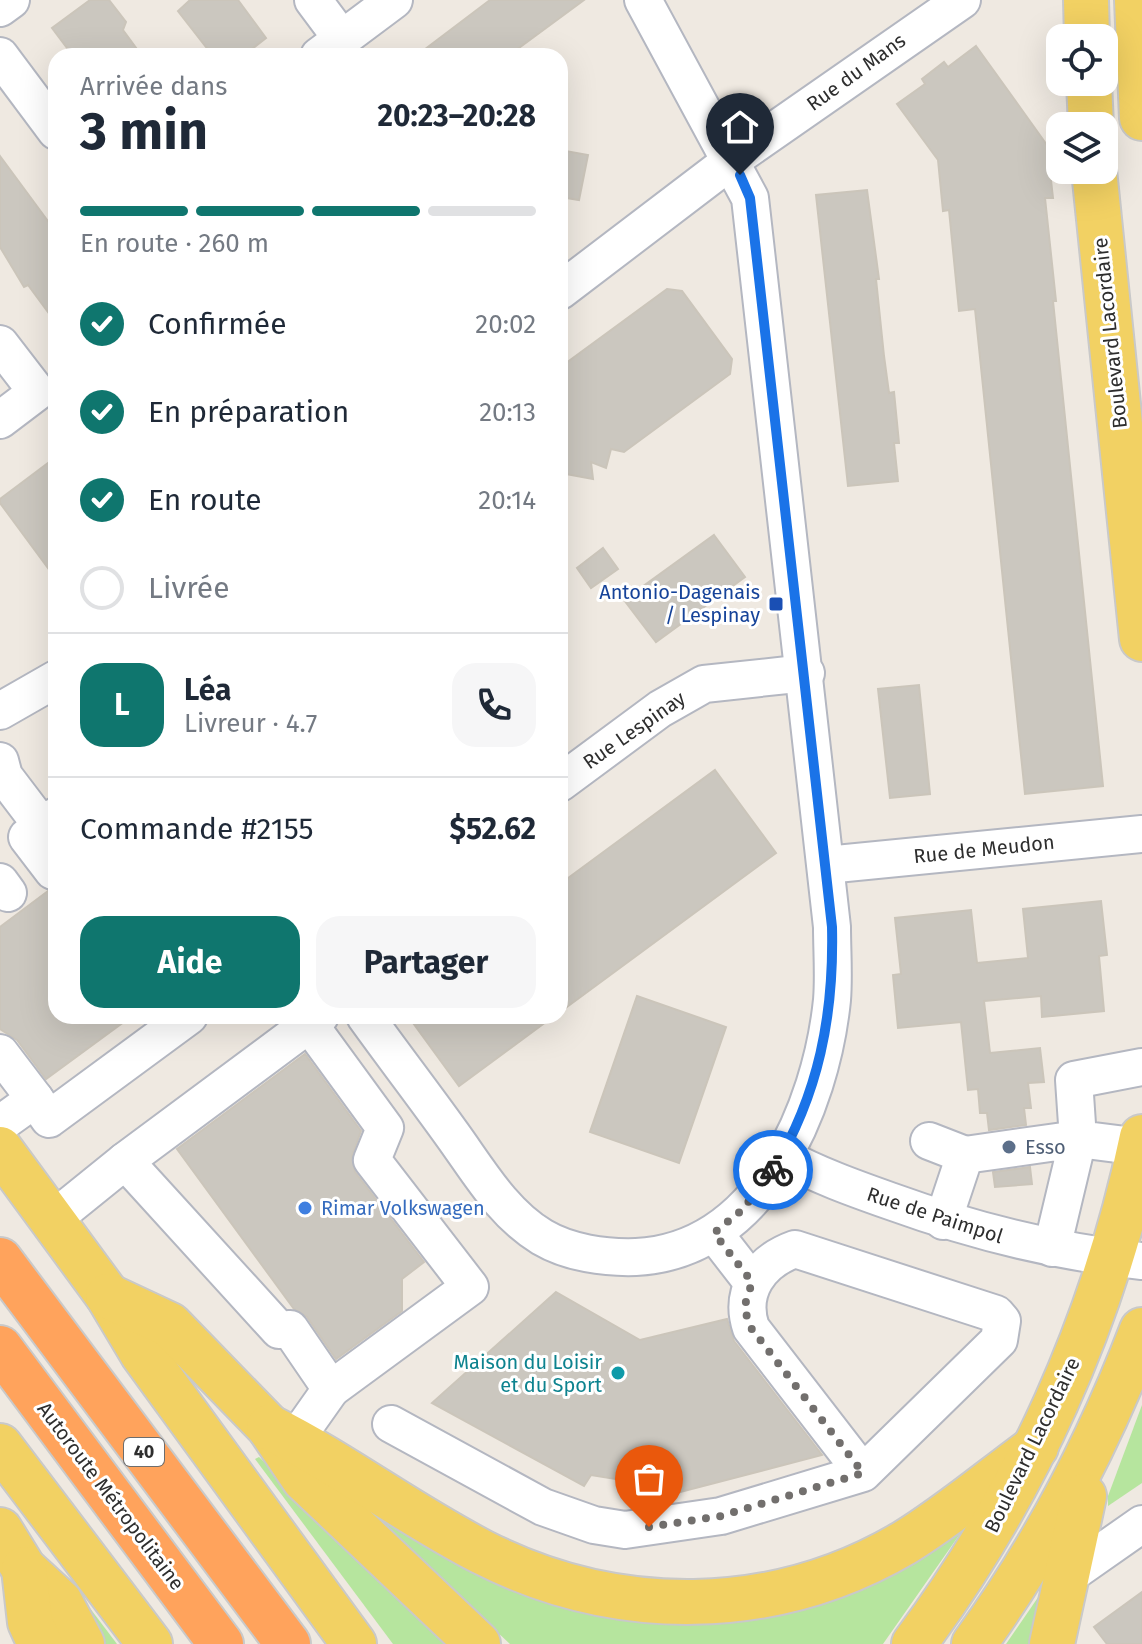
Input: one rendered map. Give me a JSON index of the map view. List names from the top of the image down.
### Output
{
  "streets": {
    "highway": ["40", "Autoroute Métropolitaine"],
    "main road": ["Boulevard Lacordaire"],
    "street": [
      "Rue du Mans",
      "Rue Lespinay",
      "Rue de Meudon",
      "Rue de Paimpol"
    ]
  },
  "crossings": [
    ["Boulevard Lacordaire", "Rue de Paimpol"]
  ],
  "places": {
    "transit": ["Antonio-Dagenais / Lespinay"],
    "other": ["Esso", "Rimar Volkswagen", "Maison du Loisir et du Sport"]
  },
  "page": {
    "heading": ["3 min", "Arrivée dans", "20:23–20:28"],
    "panel": [
      "Léa",
      "Livreur · 4.7",
      "Commande #2155",
      "$52.62"
    ],
    "bar": "En route · 260 m",
    "list": [
      ["Confirmée", "20:02"],
      ["En préparation", "20:13"],
      ["En route", "20:14"],
      "Livrée"
    ],
    "round": "L",
    "buttons": ["Aide", "Partager"]
  }
}
